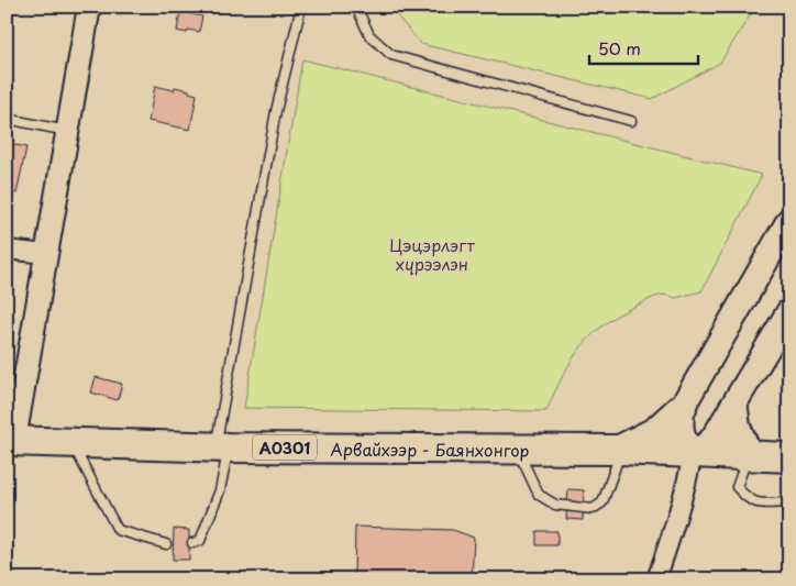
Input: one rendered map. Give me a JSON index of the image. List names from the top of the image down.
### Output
{
  "streets": {
    "highway": ["A0301", "Арвайхээр - Баянхонгор"]
  },
  "crossings": [
    ["A0301", "Арвайхээр - Баянхонгор"]
  ],
  "parks": ["Цэцэрлэгт хүрээлэн"],
  "scale_bar": "50 m"
}
